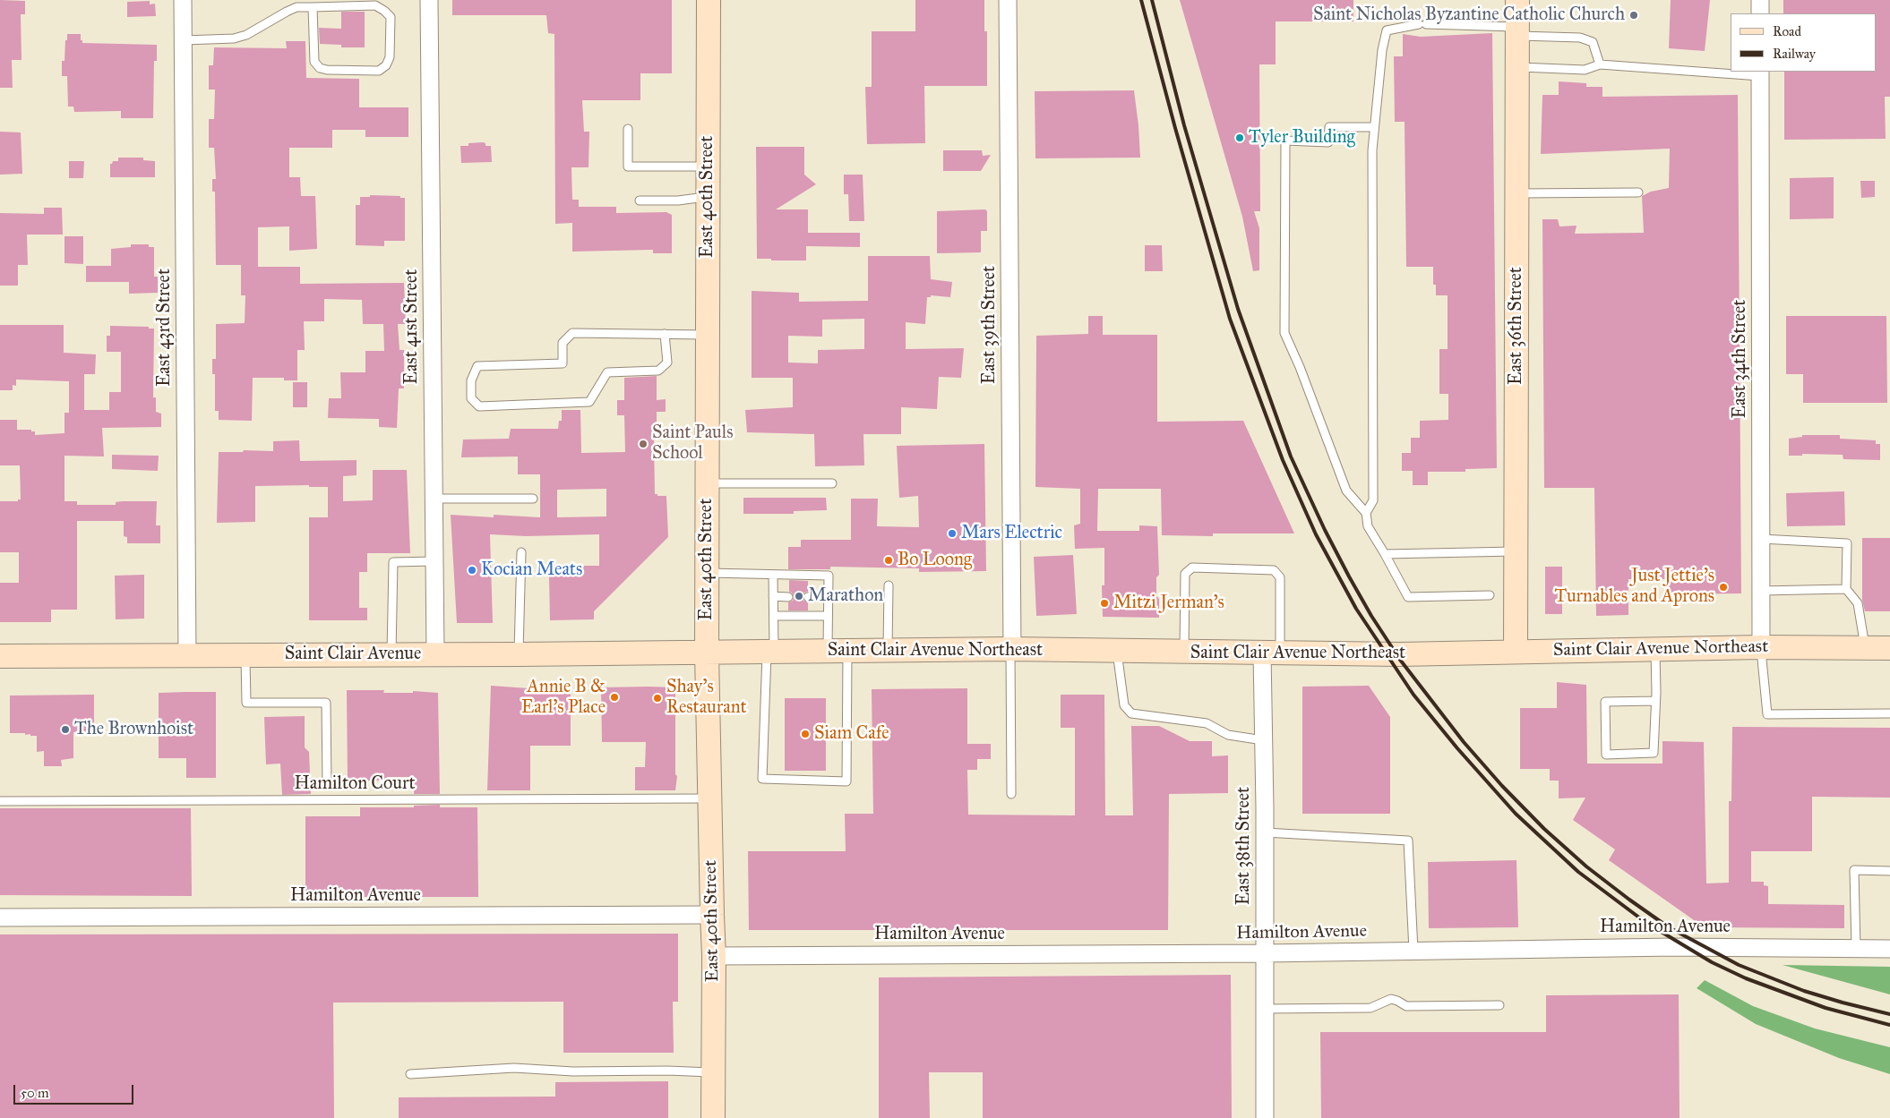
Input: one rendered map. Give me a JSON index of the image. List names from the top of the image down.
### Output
{
  "streets": {
    "main road": [
      "East 40th Street",
      "East 36th Street",
      "Saint Clair Avenue Northeast",
      "Saint Clair Avenue"
    ],
    "street": [
      "East 39th Street",
      "East 41st Street",
      "East 43rd Street",
      "East 34th Street",
      "East 38th Street",
      "Hamilton Avenue"
    ],
    "lane": ["Hamilton Court"]
  },
  "crossings": [
    ["East 40th Street", "Saint Clair Avenue Northeast"],
    ["East 40th Street", "Saint Clair Avenue"],
    ["East 40th Street", "Hamilton Court"],
    ["East 40th Street", "Hamilton Avenue"],
    ["East 39th Street", "Saint Clair Avenue Northeast"],
    ["East 36th Street", "Saint Clair Avenue Northeast"],
    ["East 41st Street", "Saint Clair Avenue"],
    ["East 43rd Street", "Saint Clair Avenue"],
    ["East 34th Street", "Saint Clair Avenue Northeast"],
    ["Saint Clair Avenue Northeast", "Saint Clair Avenue"],
    ["Saint Clair Avenue Northeast", "East 38th Street"],
    ["East 38th Street", "Hamilton Avenue"]
  ],
  "places": [
    "Saint Nicholas Byzantine Catholic Church",
    "Tyler Building",
    "Saint Pauls School",
    "Mars Electric",
    "Bo Loong",
    "Kocian Meats",
    "Just Jettie's Turnables and Aprons",
    "Marathon",
    "Mitzi Jerman's",
    "Annie B & Earl's Place",
    "Shay's Restaurant",
    "The Brownhoist",
    "Siam Cafe"
  ],
  "legend": ["Road", "Railway"],
  "scale_bar": "50 m"
}
